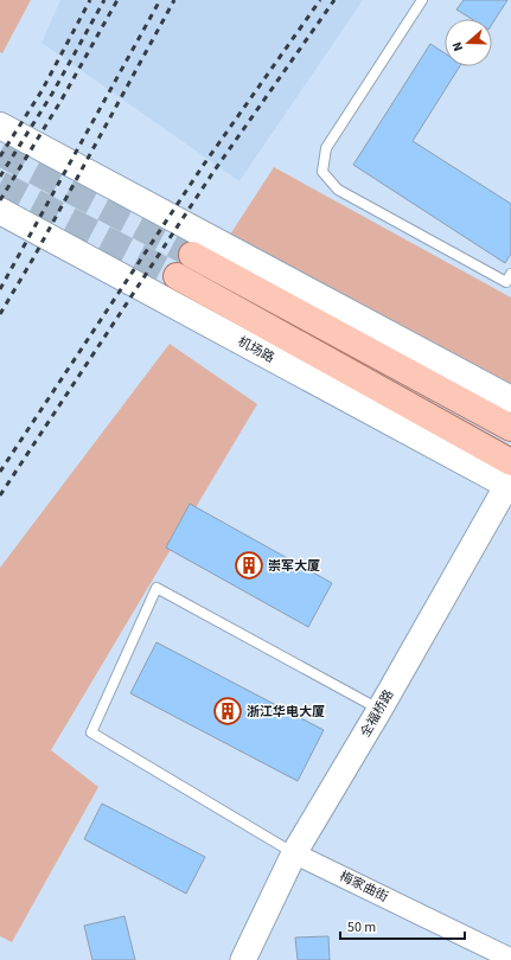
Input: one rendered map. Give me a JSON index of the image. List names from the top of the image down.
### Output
{
  "streets": {
    "main road": ["机场路"],
    "street": ["全福桥路", "梅家曲街"]
  },
  "crossings": [
    ["机场路", "全福桥路"],
    ["全福桥路", "梅家曲街"]
  ],
  "places": {
    "building": ["崇军大厦", "浙江华电大厦"]
  },
  "scale_bar": "50 m",
  "north": "left"
}
